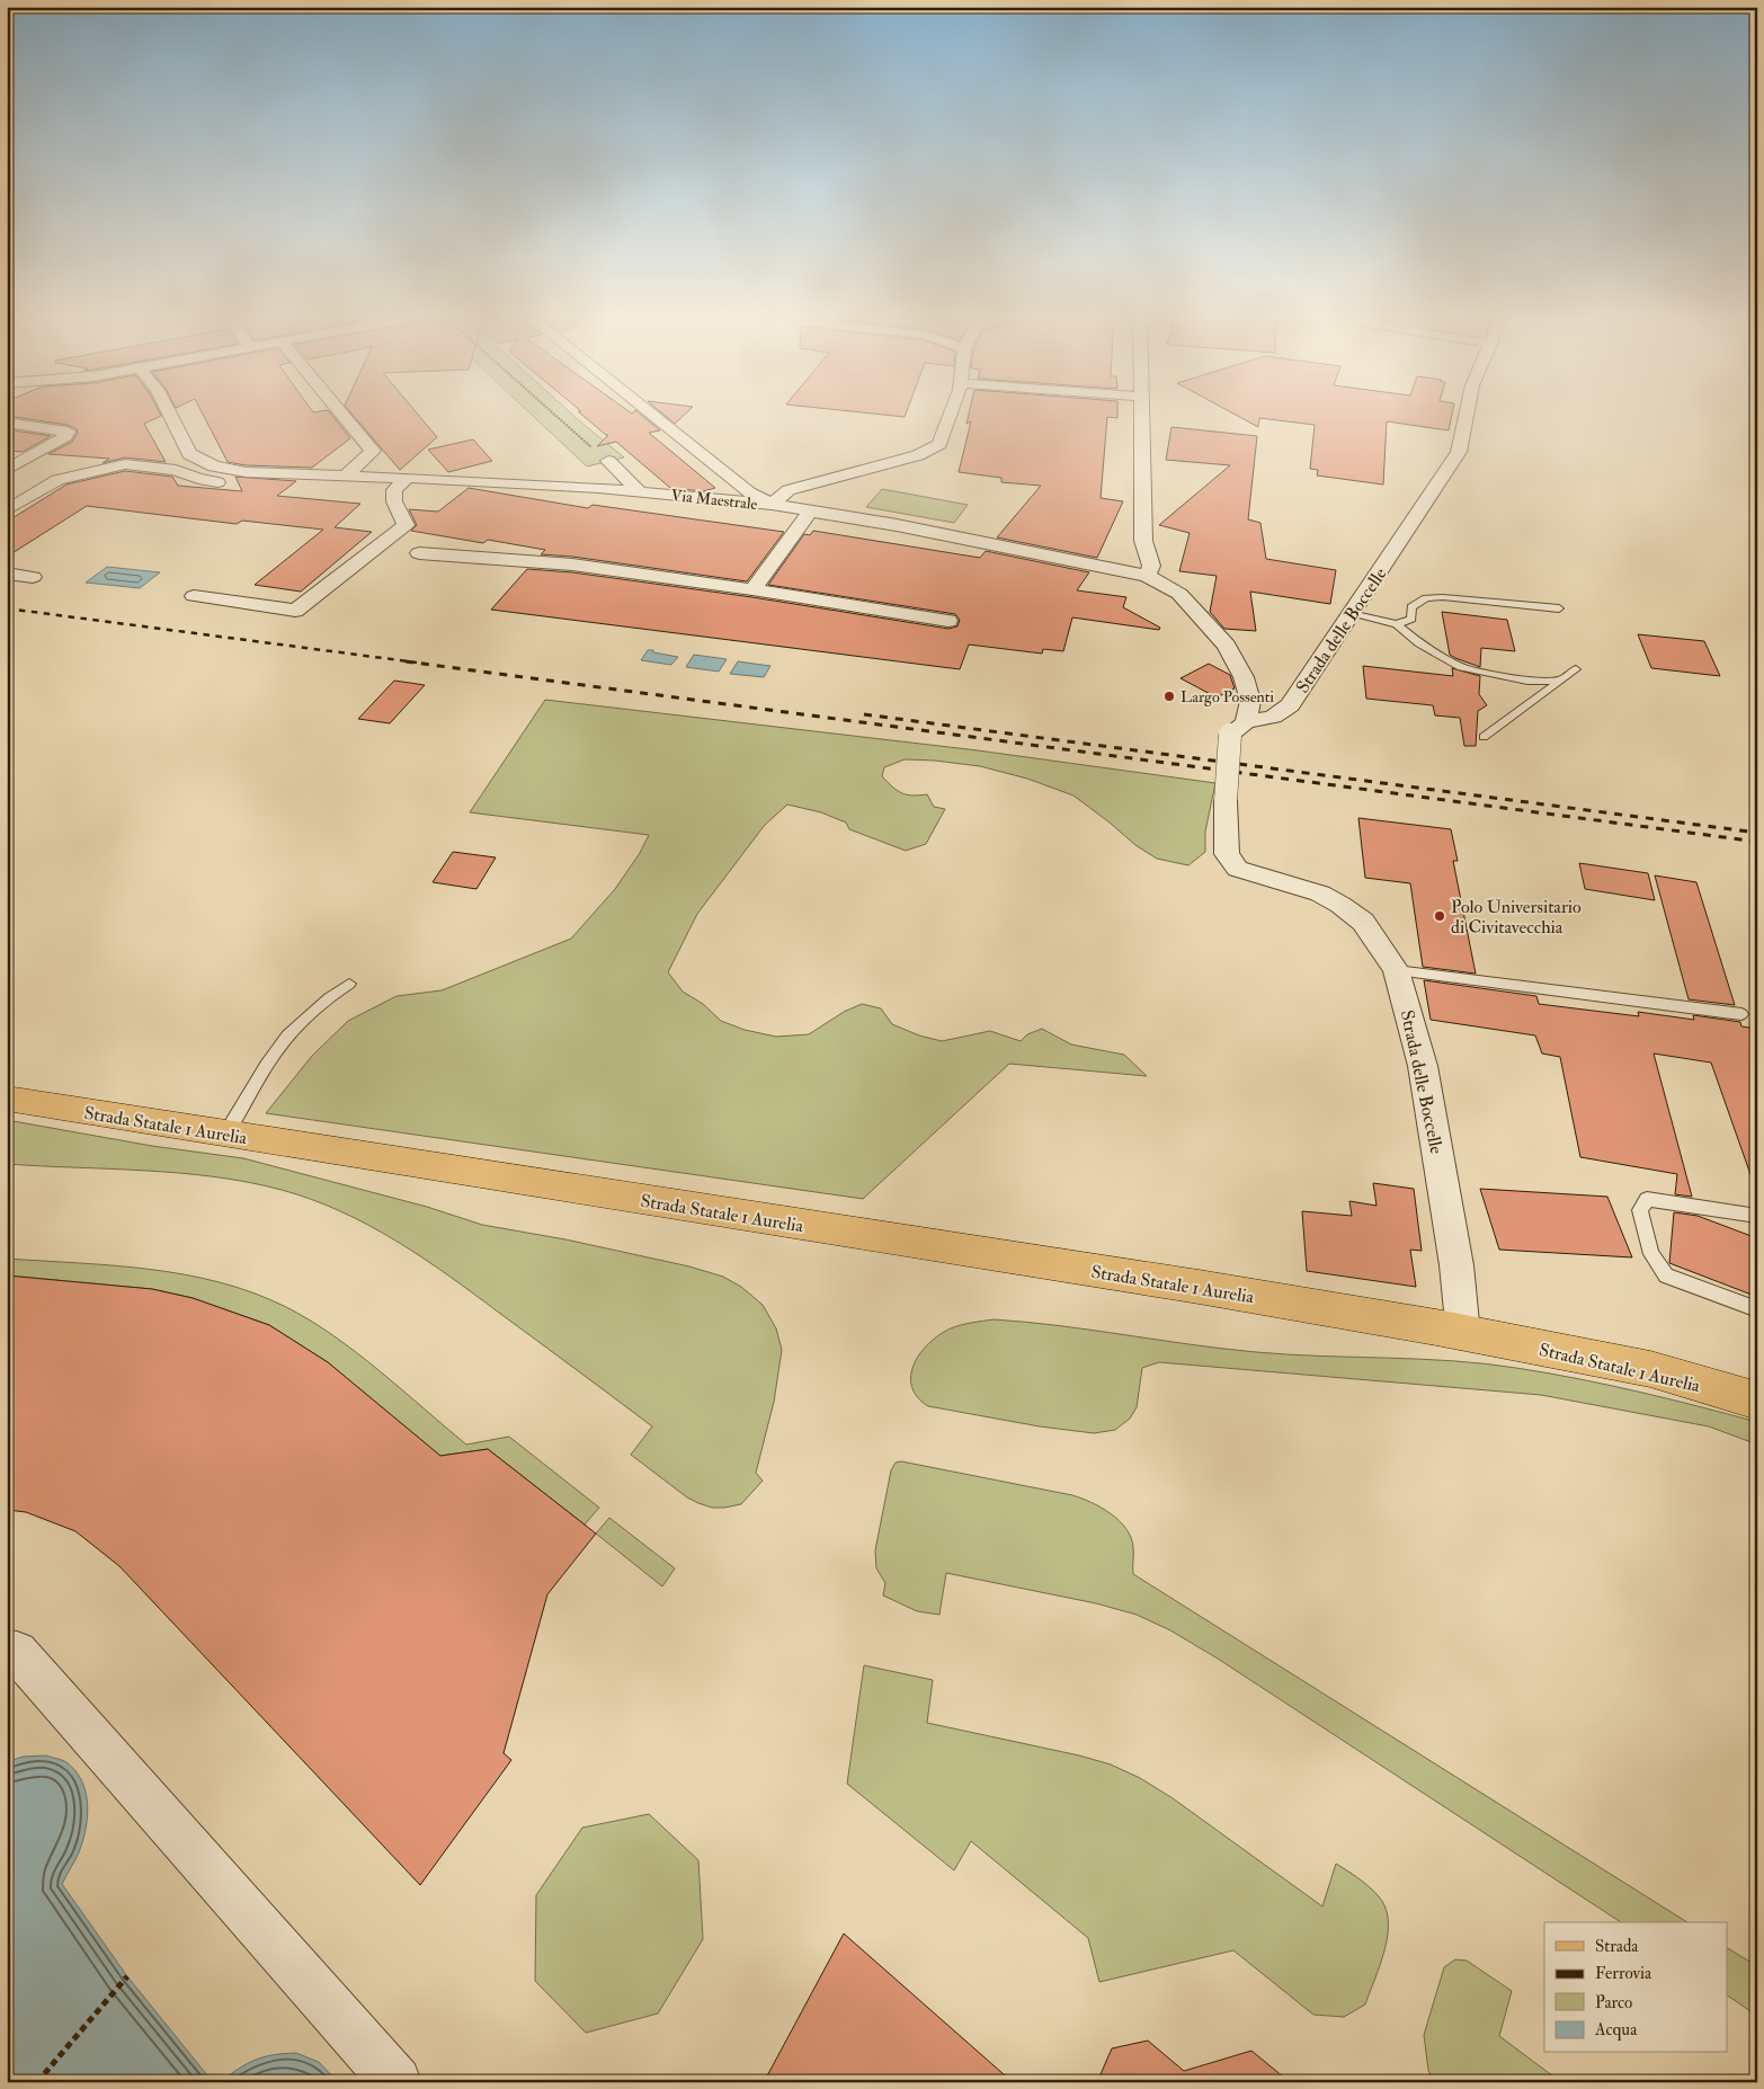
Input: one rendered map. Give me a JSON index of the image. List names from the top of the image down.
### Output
{
  "streets": {
    "main road": ["Strada Statale 1 Aurelia"],
    "street": ["Via Maestrale", "Strada delle Boccelle"]
  },
  "crossings": [
    ["Via Maestrale", "Strada delle Boccelle"],
    ["Strada delle Boccelle", "Strada Statale 1 Aurelia"]
  ],
  "places": ["Largo Possenti", "Polo Universitario di Civitavecchia"],
  "legend": [
    "Strada",
    "Ferrovia",
    "Parco",
    "Acqua"
  ]
}
